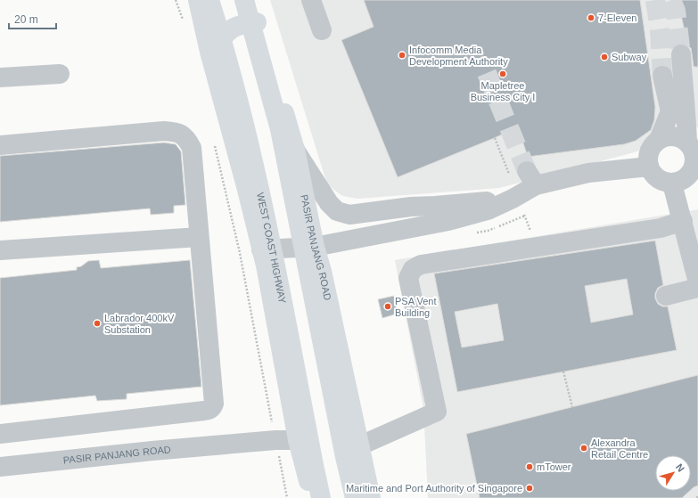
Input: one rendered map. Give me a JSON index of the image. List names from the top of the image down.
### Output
{
  "streets": {
    "main road": ["WEST COAST HIGHWAY", "PASIR PANJANG ROAD"]
  },
  "places": [
    "7-Eleven",
    "Infocomm Media Development Authority",
    "Subway",
    "Mapletree Business City I",
    "PSA Vent Building",
    "Labrador 400kV Substation",
    "Alexandra Retail Centre",
    "mTower",
    "Maritime and Port Authority of Singapore"
  ],
  "scale_bar": "20 m",
  "north": "top right"
}
